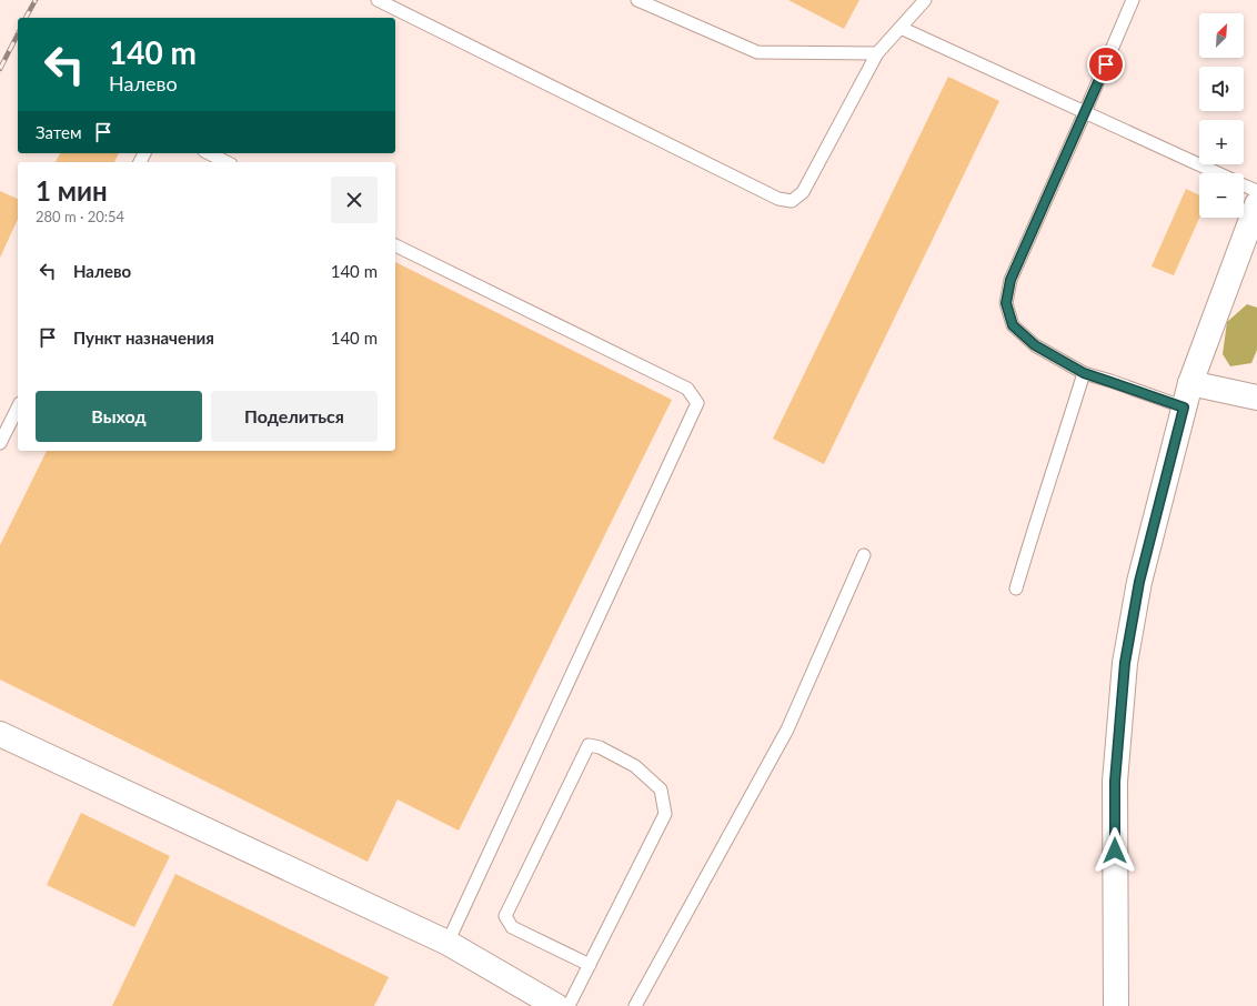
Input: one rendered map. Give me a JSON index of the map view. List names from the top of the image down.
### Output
{
  "north": "top right",
  "page": {
    "map_buttons": ["+", "−"],
    "turn": ["140 m", "Налево"],
    "then": "Затем",
    "heading": ["1 мин", "280 m · 20:54"],
    "list": [
      {
        "name": "Налево",
        "value": "140 m"
      },
      {
        "name": "Пункт назначения",
        "value": "140 m"
      }
    ],
    "buttons": ["Выход", "Поделиться"]
  }
}
